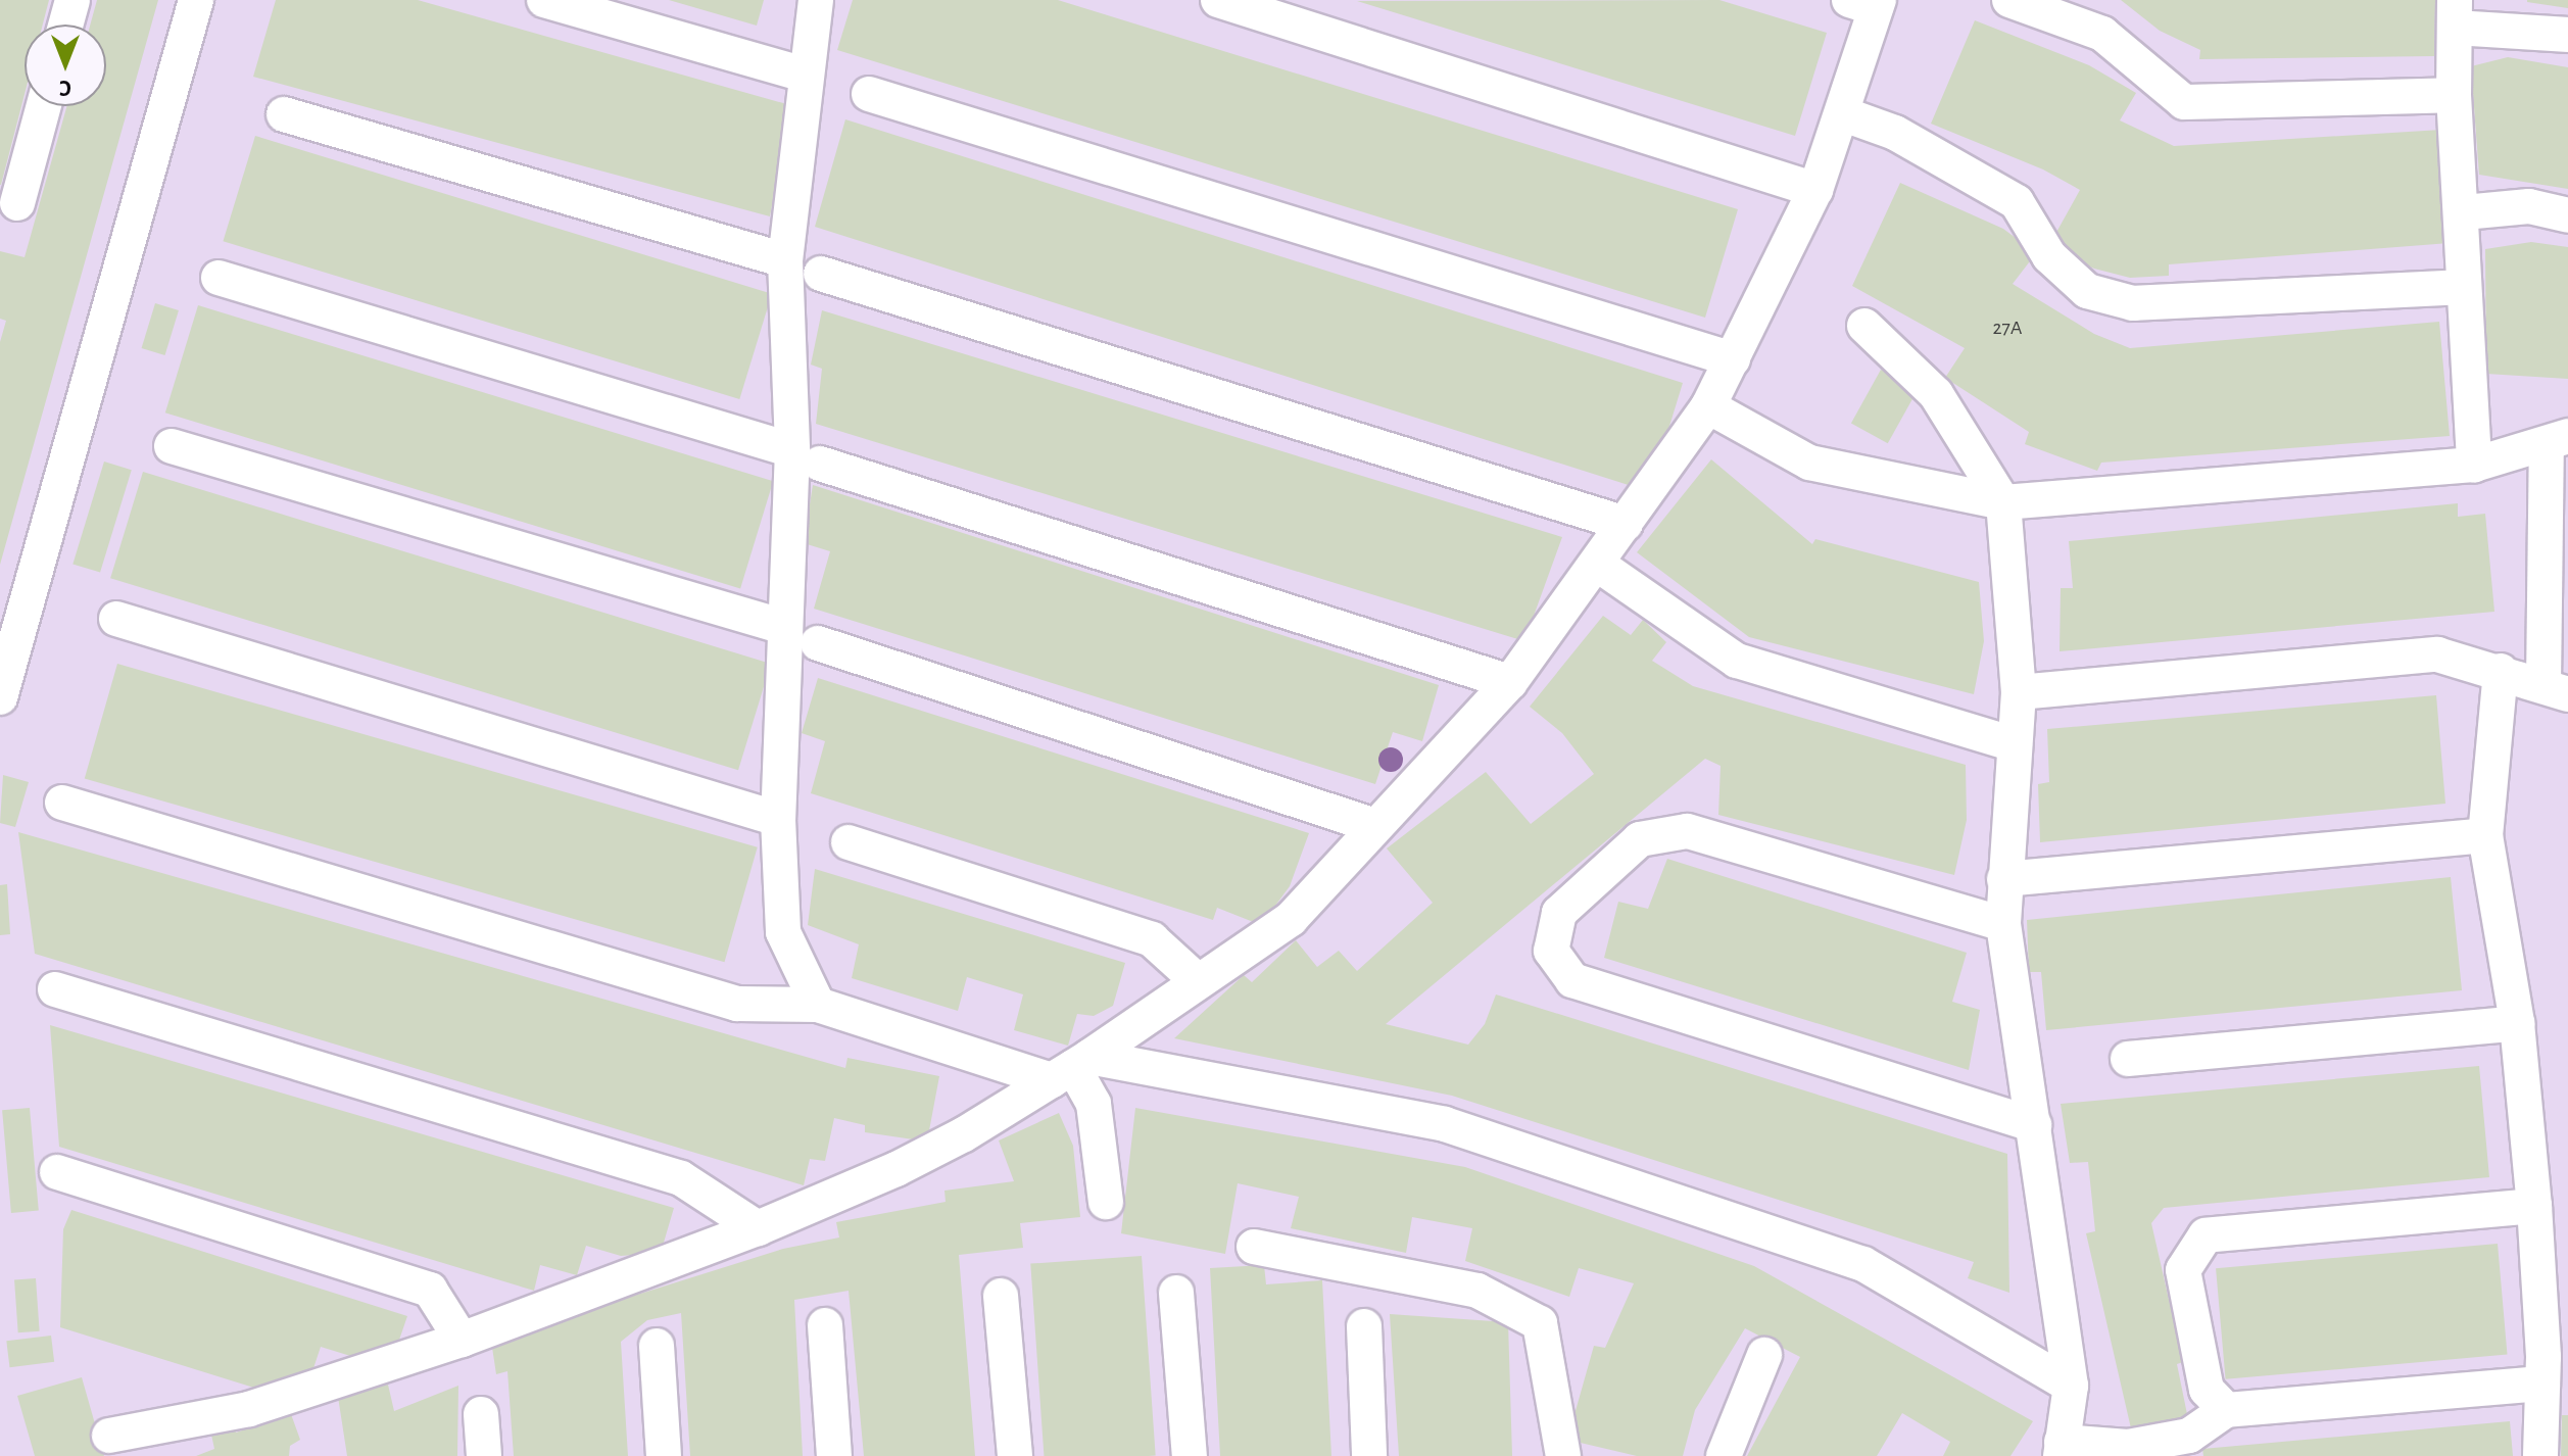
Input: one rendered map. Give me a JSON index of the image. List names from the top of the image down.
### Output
{
  "house_numbers": ["27А"],
  "north": "bottom"
}
